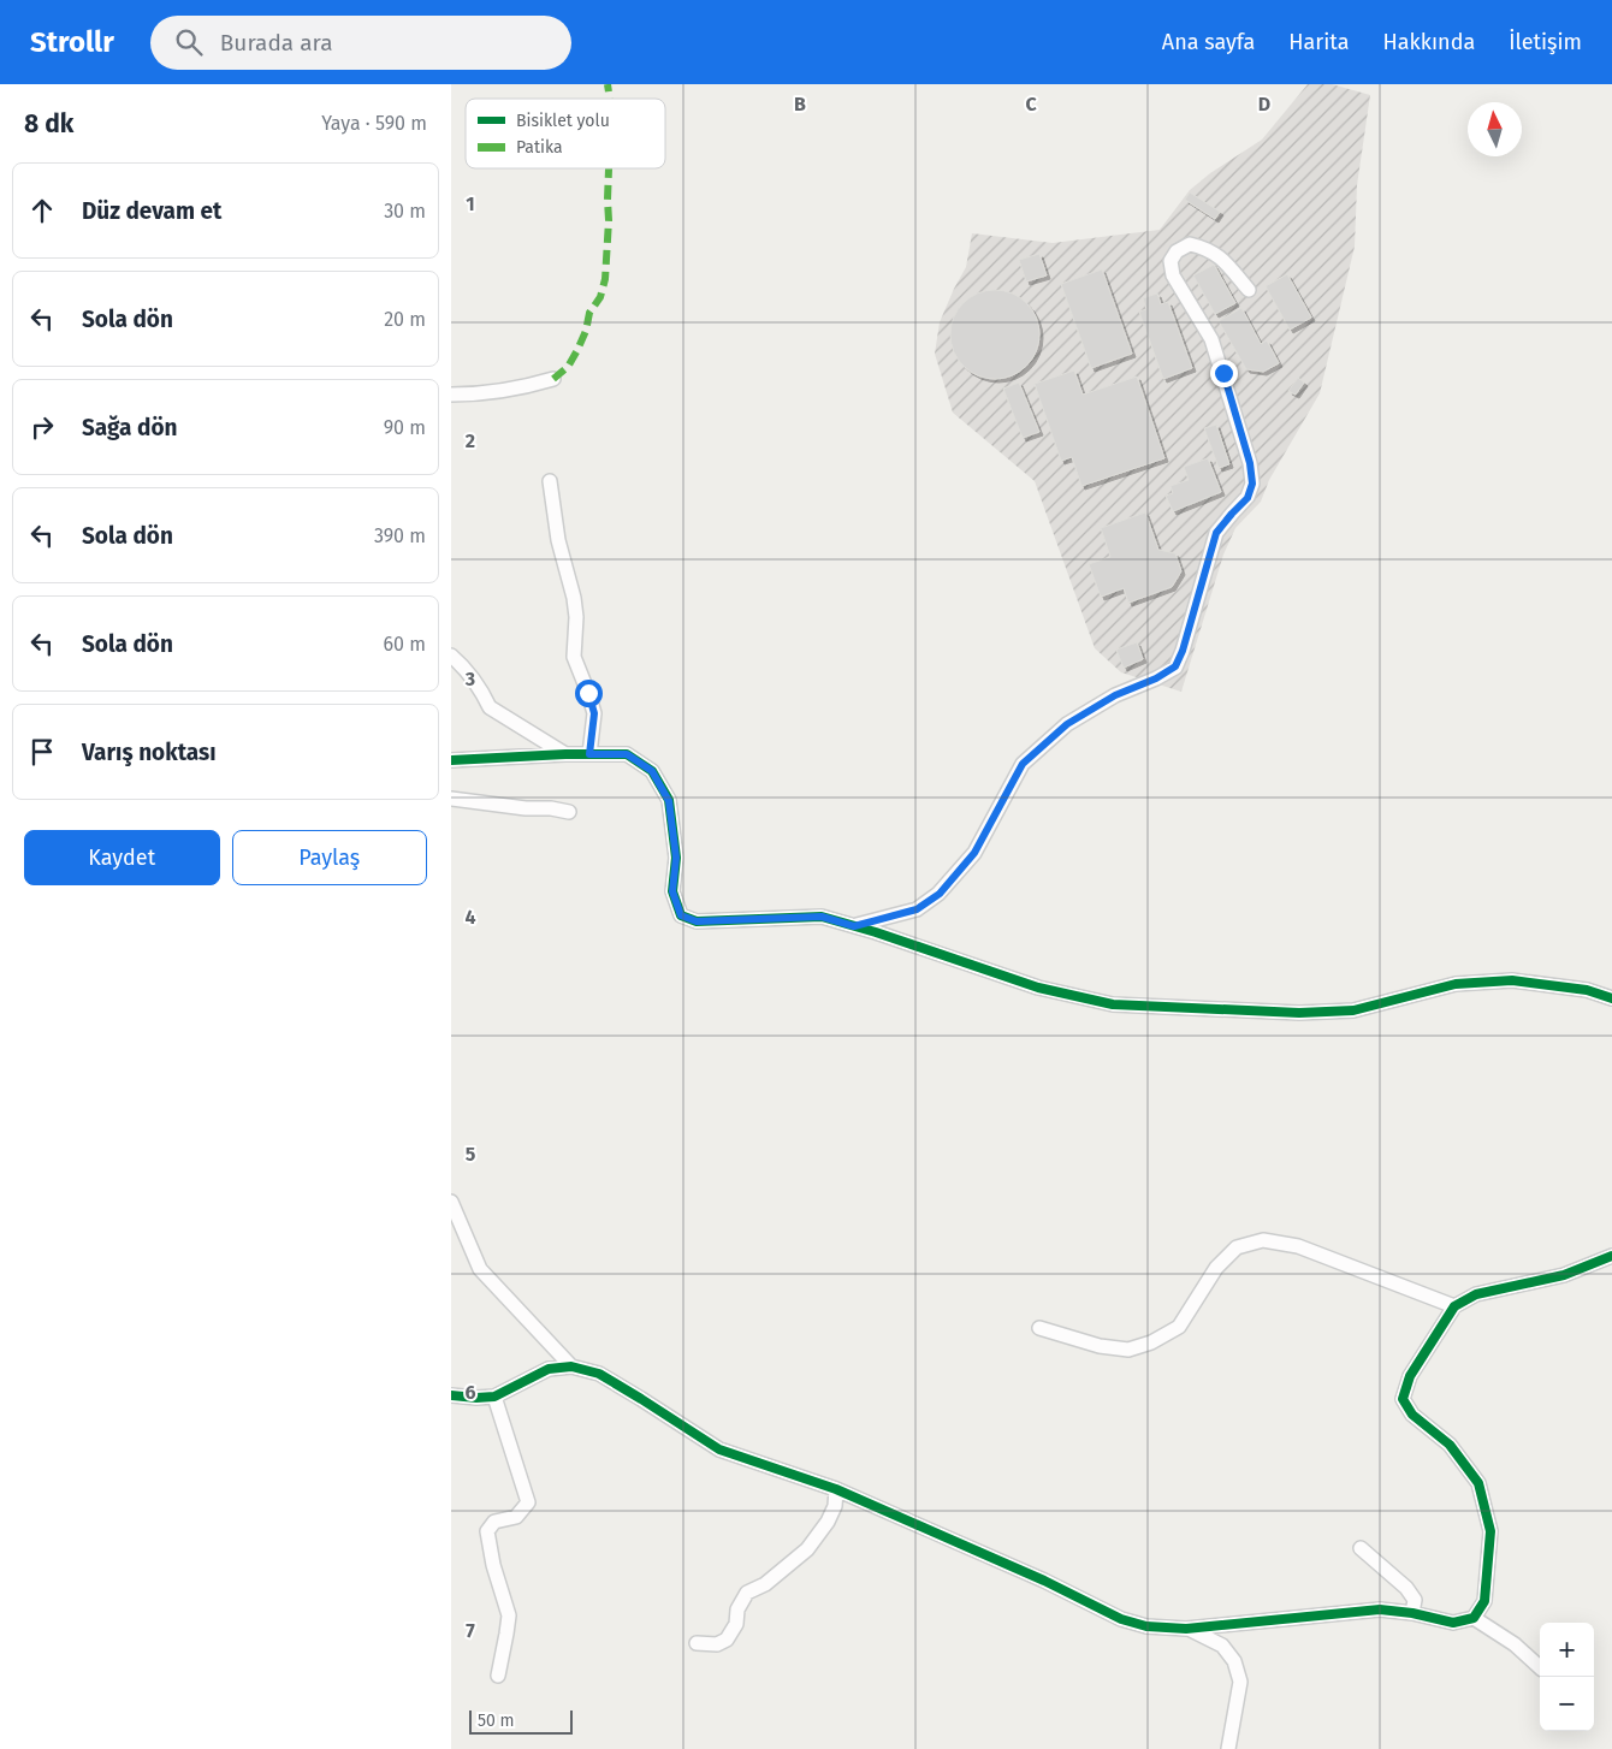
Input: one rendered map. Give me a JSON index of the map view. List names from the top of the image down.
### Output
{
  "legend": ["Bisiklet yolu", "Patika"],
  "scale_bar": "50 m",
  "north": "top",
  "page": {
    "header": "Strollr",
    "search": "Burada ara",
    "nav": [
      "Ana sayfa",
      "Harita",
      "Hakkında",
      "İletişim"
    ],
    "heading": ["8 dk", "Yaya · 590 m"],
    "list": [
      ["Düz devam et", "30 m"],
      ["Sola dön", "20 m"],
      ["Sağa dön", "90 m"],
      ["Sola dön", "390 m"],
      ["Sola dön", "60 m"],
      "Varış noktası"
    ],
    "buttons": ["Kaydet", "Paylaş"],
    "map_buttons": ["+", "−"],
    "scale": "50 m"
  },
  "grid": {
    "columns": ["B", "C", "D"],
    "rows": [
      "1",
      "2",
      "3",
      "4",
      "5",
      "6",
      "7"
    ]
  }
}
